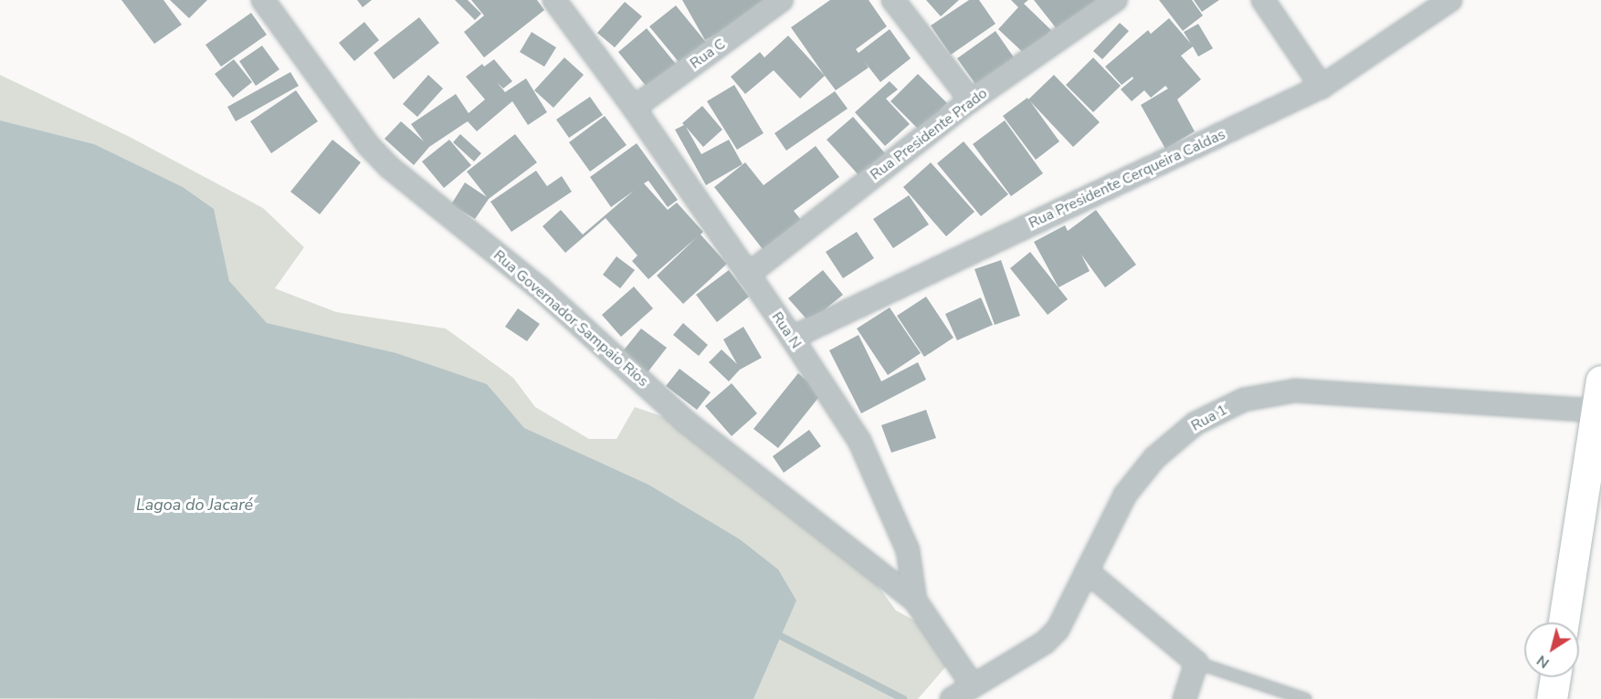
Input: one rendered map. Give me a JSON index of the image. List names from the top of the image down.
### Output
{
  "streets": {
    "street": [
      "Rua C",
      "Rua Presidente Prado",
      "Rua Presidente Cerqueira Caldas",
      "Rua Governador Sampaio Rios",
      "Rua N",
      "Rua 1"
    ]
  },
  "crossings": [
    ["Rua C", "Rua N"],
    ["Rua Presidente Prado", "Rua N"],
    ["Rua Presidente Cerqueira Caldas", "Rua N"],
    ["Rua Governador Sampaio Rios", "Rua N"],
    ["Rua N", "Rua 1"]
  ],
  "water": ["Lagoa do Jacaré"],
  "north": "bottom left"
}
